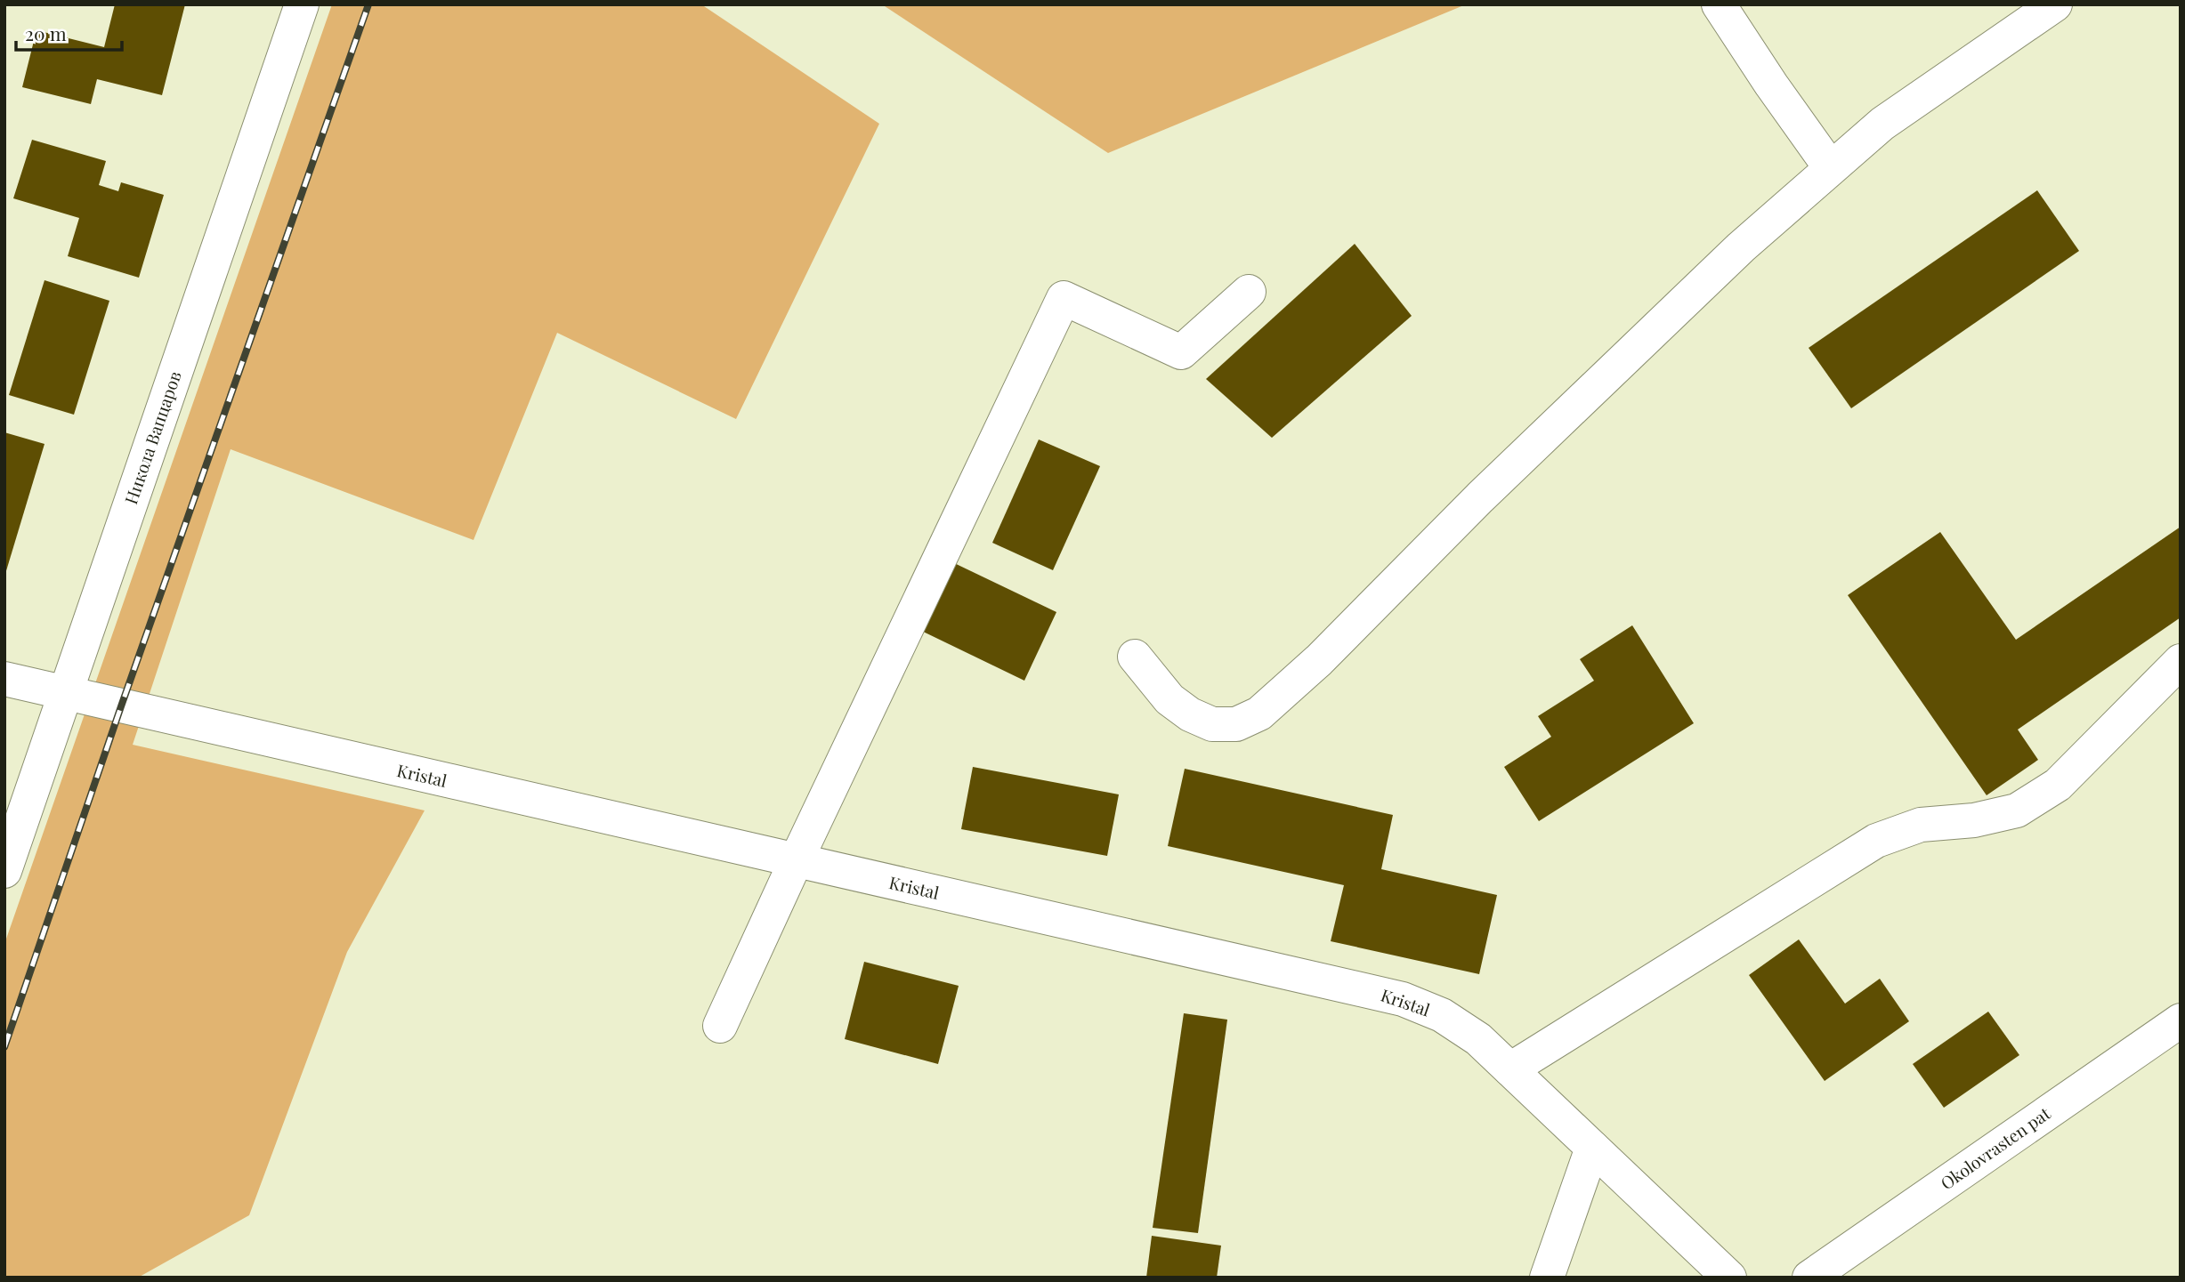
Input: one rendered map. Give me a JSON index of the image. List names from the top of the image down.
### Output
{
  "streets": {
    "street": ["Никола Вапцаров", "Kristal", "Okolovrasten pat"]
  },
  "crossings": [
    ["Никола Вапцаров", "Kristal"]
  ],
  "scale_bar": "20 m"
}
